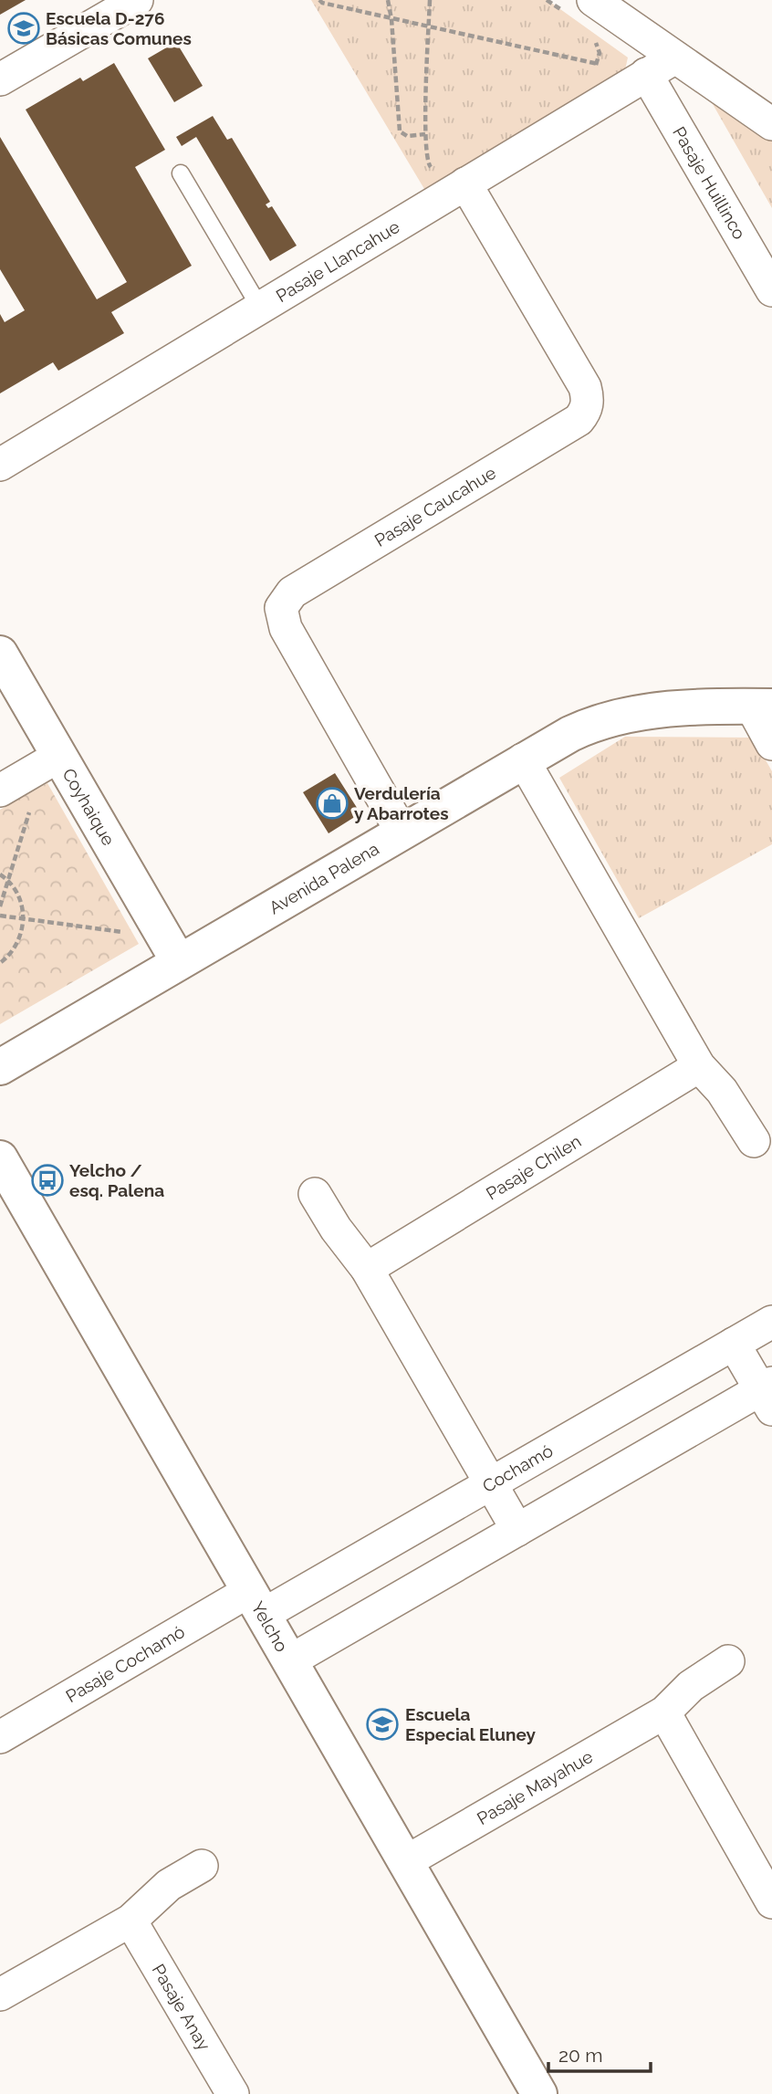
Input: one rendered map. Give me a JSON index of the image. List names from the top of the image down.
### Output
{
  "streets": {
    "street": [
      "Pasaje Huillinco",
      "Pasaje Llancahue",
      "Pasaje Caucahue",
      "Coyhaique",
      "Avenida Palena",
      "Pasaje Chilen",
      "Cochamó",
      "Yelcho",
      "Pasaje Cochamó",
      "Pasaje Mayahue",
      "Pasaje Anay"
    ]
  },
  "crossings": [
    ["Pasaje Huillinco", "Pasaje Llancahue"],
    ["Pasaje Llancahue", "Pasaje Caucahue"],
    ["Pasaje Caucahue", "Avenida Palena"],
    ["Coyhaique", "Avenida Palena"],
    ["Cochamó", "Yelcho"],
    ["Cochamó", "Pasaje Cochamó"],
    ["Yelcho", "Pasaje Cochamó"],
    ["Yelcho", "Pasaje Mayahue"]
  ],
  "places": {
    "school or university": ["Escuela D-276 Básicas Comunes", "Escuela Especial Eluney"],
    "shop": ["Verdulería y Abarrotes"],
    "bus stop": ["Yelcho / esq. Palena"]
  },
  "scale_bar": "20 m"
}
